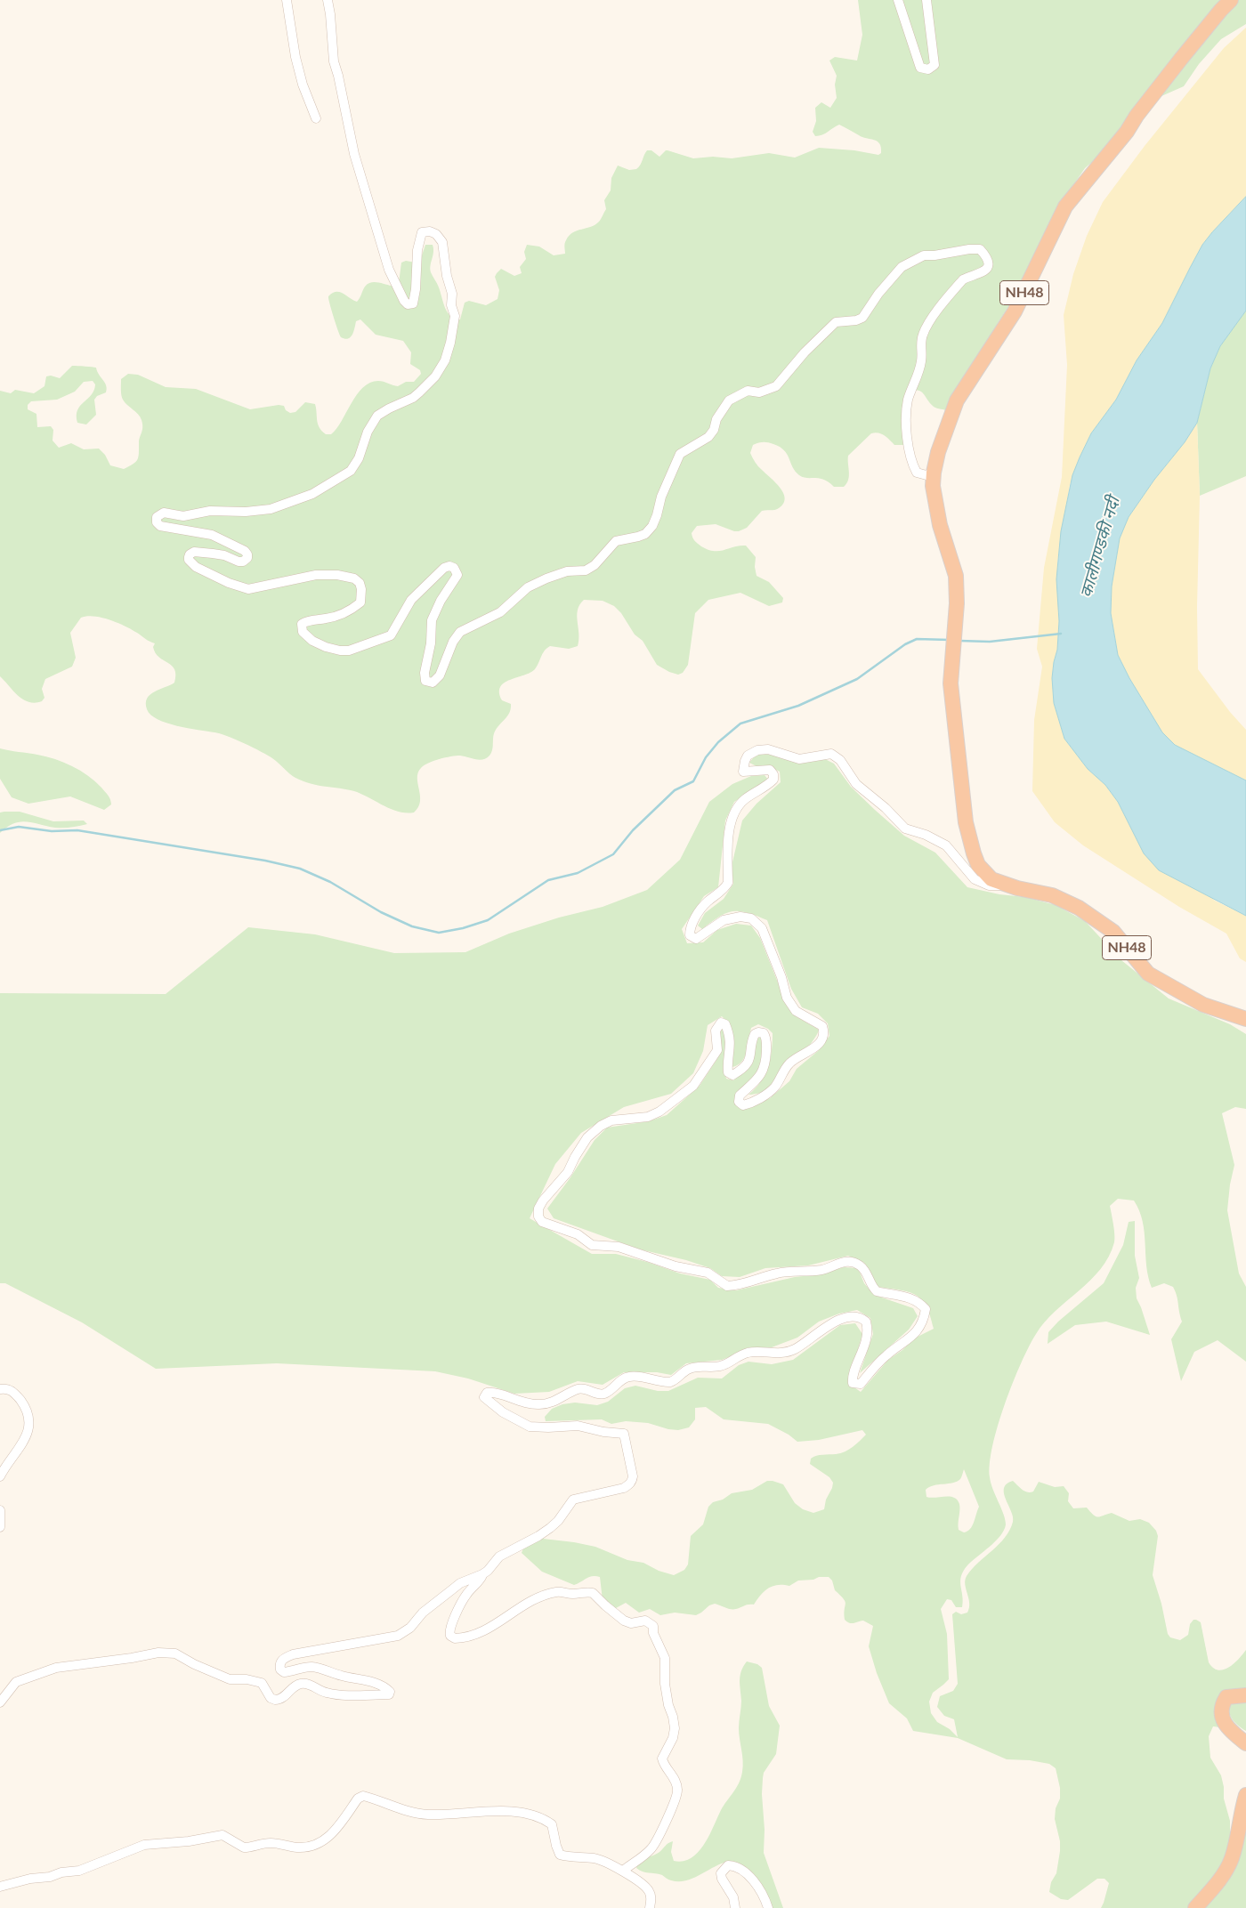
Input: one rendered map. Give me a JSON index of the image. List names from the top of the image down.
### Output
{
  "streets": {
    "highway": ["NH48"]
  },
  "water": ["कालीगण्डकी नदी"]
}
